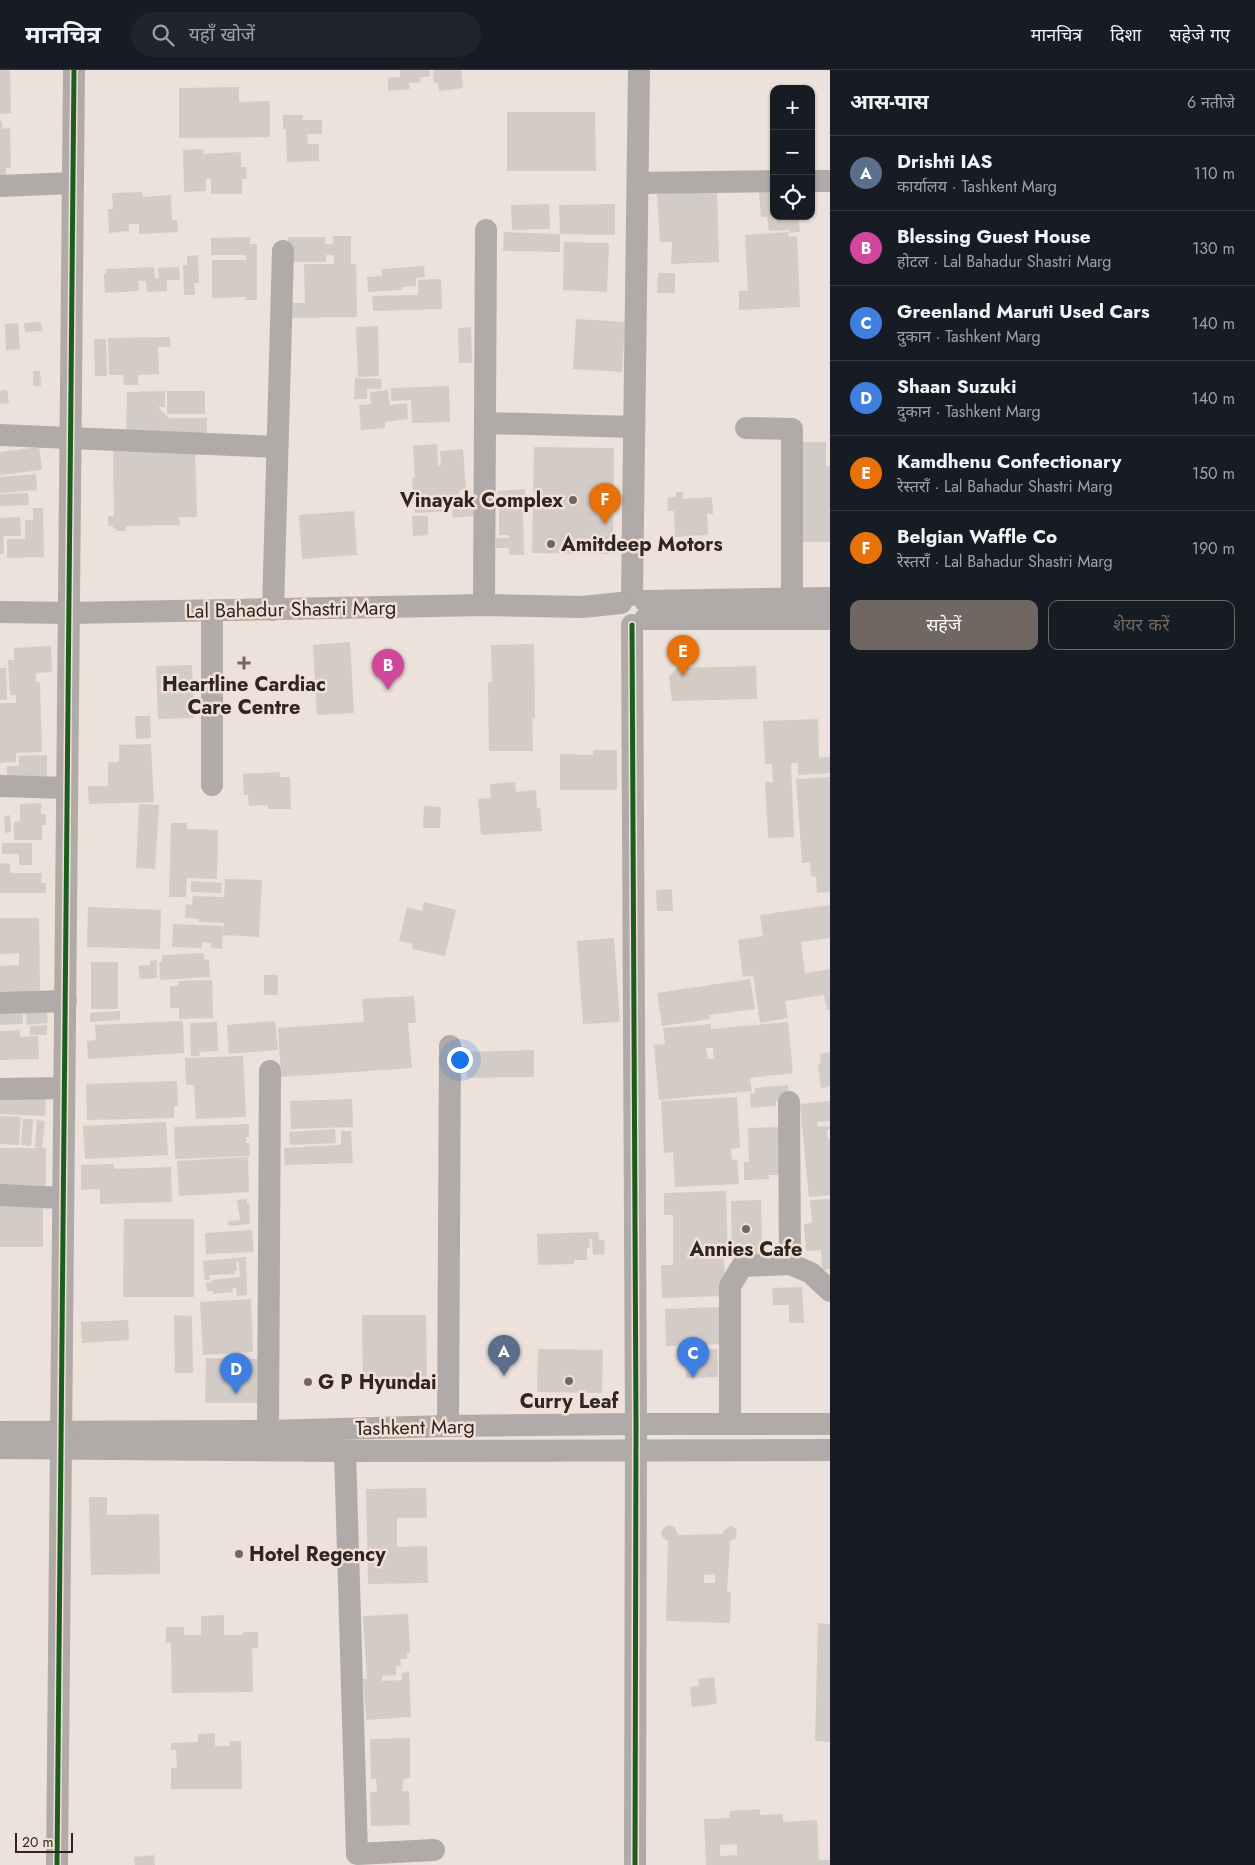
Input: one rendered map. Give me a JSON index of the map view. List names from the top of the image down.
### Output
{
  "streets": {
    "street": ["Lal Bahadur Shastri Marg", "Tashkent Marg"]
  },
  "places": {
    "other": [
      "Vinayak Complex",
      "Amitdeep Motors",
      "Annies Cafe",
      "Curry Leaf",
      "G P Hyundai",
      "Hotel Regency"
    ],
    "health": ["Heartline Cardiac Care Centre"]
  },
  "scale_bar": "20 m",
  "page": {
    "header": "मानचित्र",
    "search": "यहाँ खोजें",
    "nav": ["मानचित्र", "दिशा", "सहेजे गए"],
    "heading": ["आस-पास", "6 नतीजे"],
    "map_buttons": ["+", "−"],
    "list": [
      {
        "mark": "A",
        "name": "Drishti IAS",
        "note": "कार्यालय · Tashkent Marg",
        "value": "110 m"
      },
      {
        "mark": "B",
        "name": "Blessing Guest House",
        "note": "होटल · Lal Bahadur Shastri Marg",
        "value": "130 m"
      },
      {
        "mark": "C",
        "name": "Greenland Maruti Used Cars",
        "note": "दुकान · Tashkent Marg",
        "value": "140 m"
      },
      {
        "mark": "D",
        "name": "Shaan Suzuki",
        "note": "दुकान · Tashkent Marg",
        "value": "140 m"
      },
      {
        "mark": "E",
        "name": "Kamdhenu Confectionary",
        "note": "रेस्तराँ · Lal Bahadur Shastri Marg",
        "value": "150 m"
      },
      {
        "mark": "F",
        "name": "Belgian Waffle Co",
        "note": "रेस्तराँ · Lal Bahadur Shastri Marg",
        "value": "190 m"
      }
    ],
    "pins": [
      "F",
      "E",
      "B",
      "A",
      "C",
      "D"
    ],
    "buttons": ["सहेजें", "शेयर करें"],
    "scale": "20 m"
  }
}
